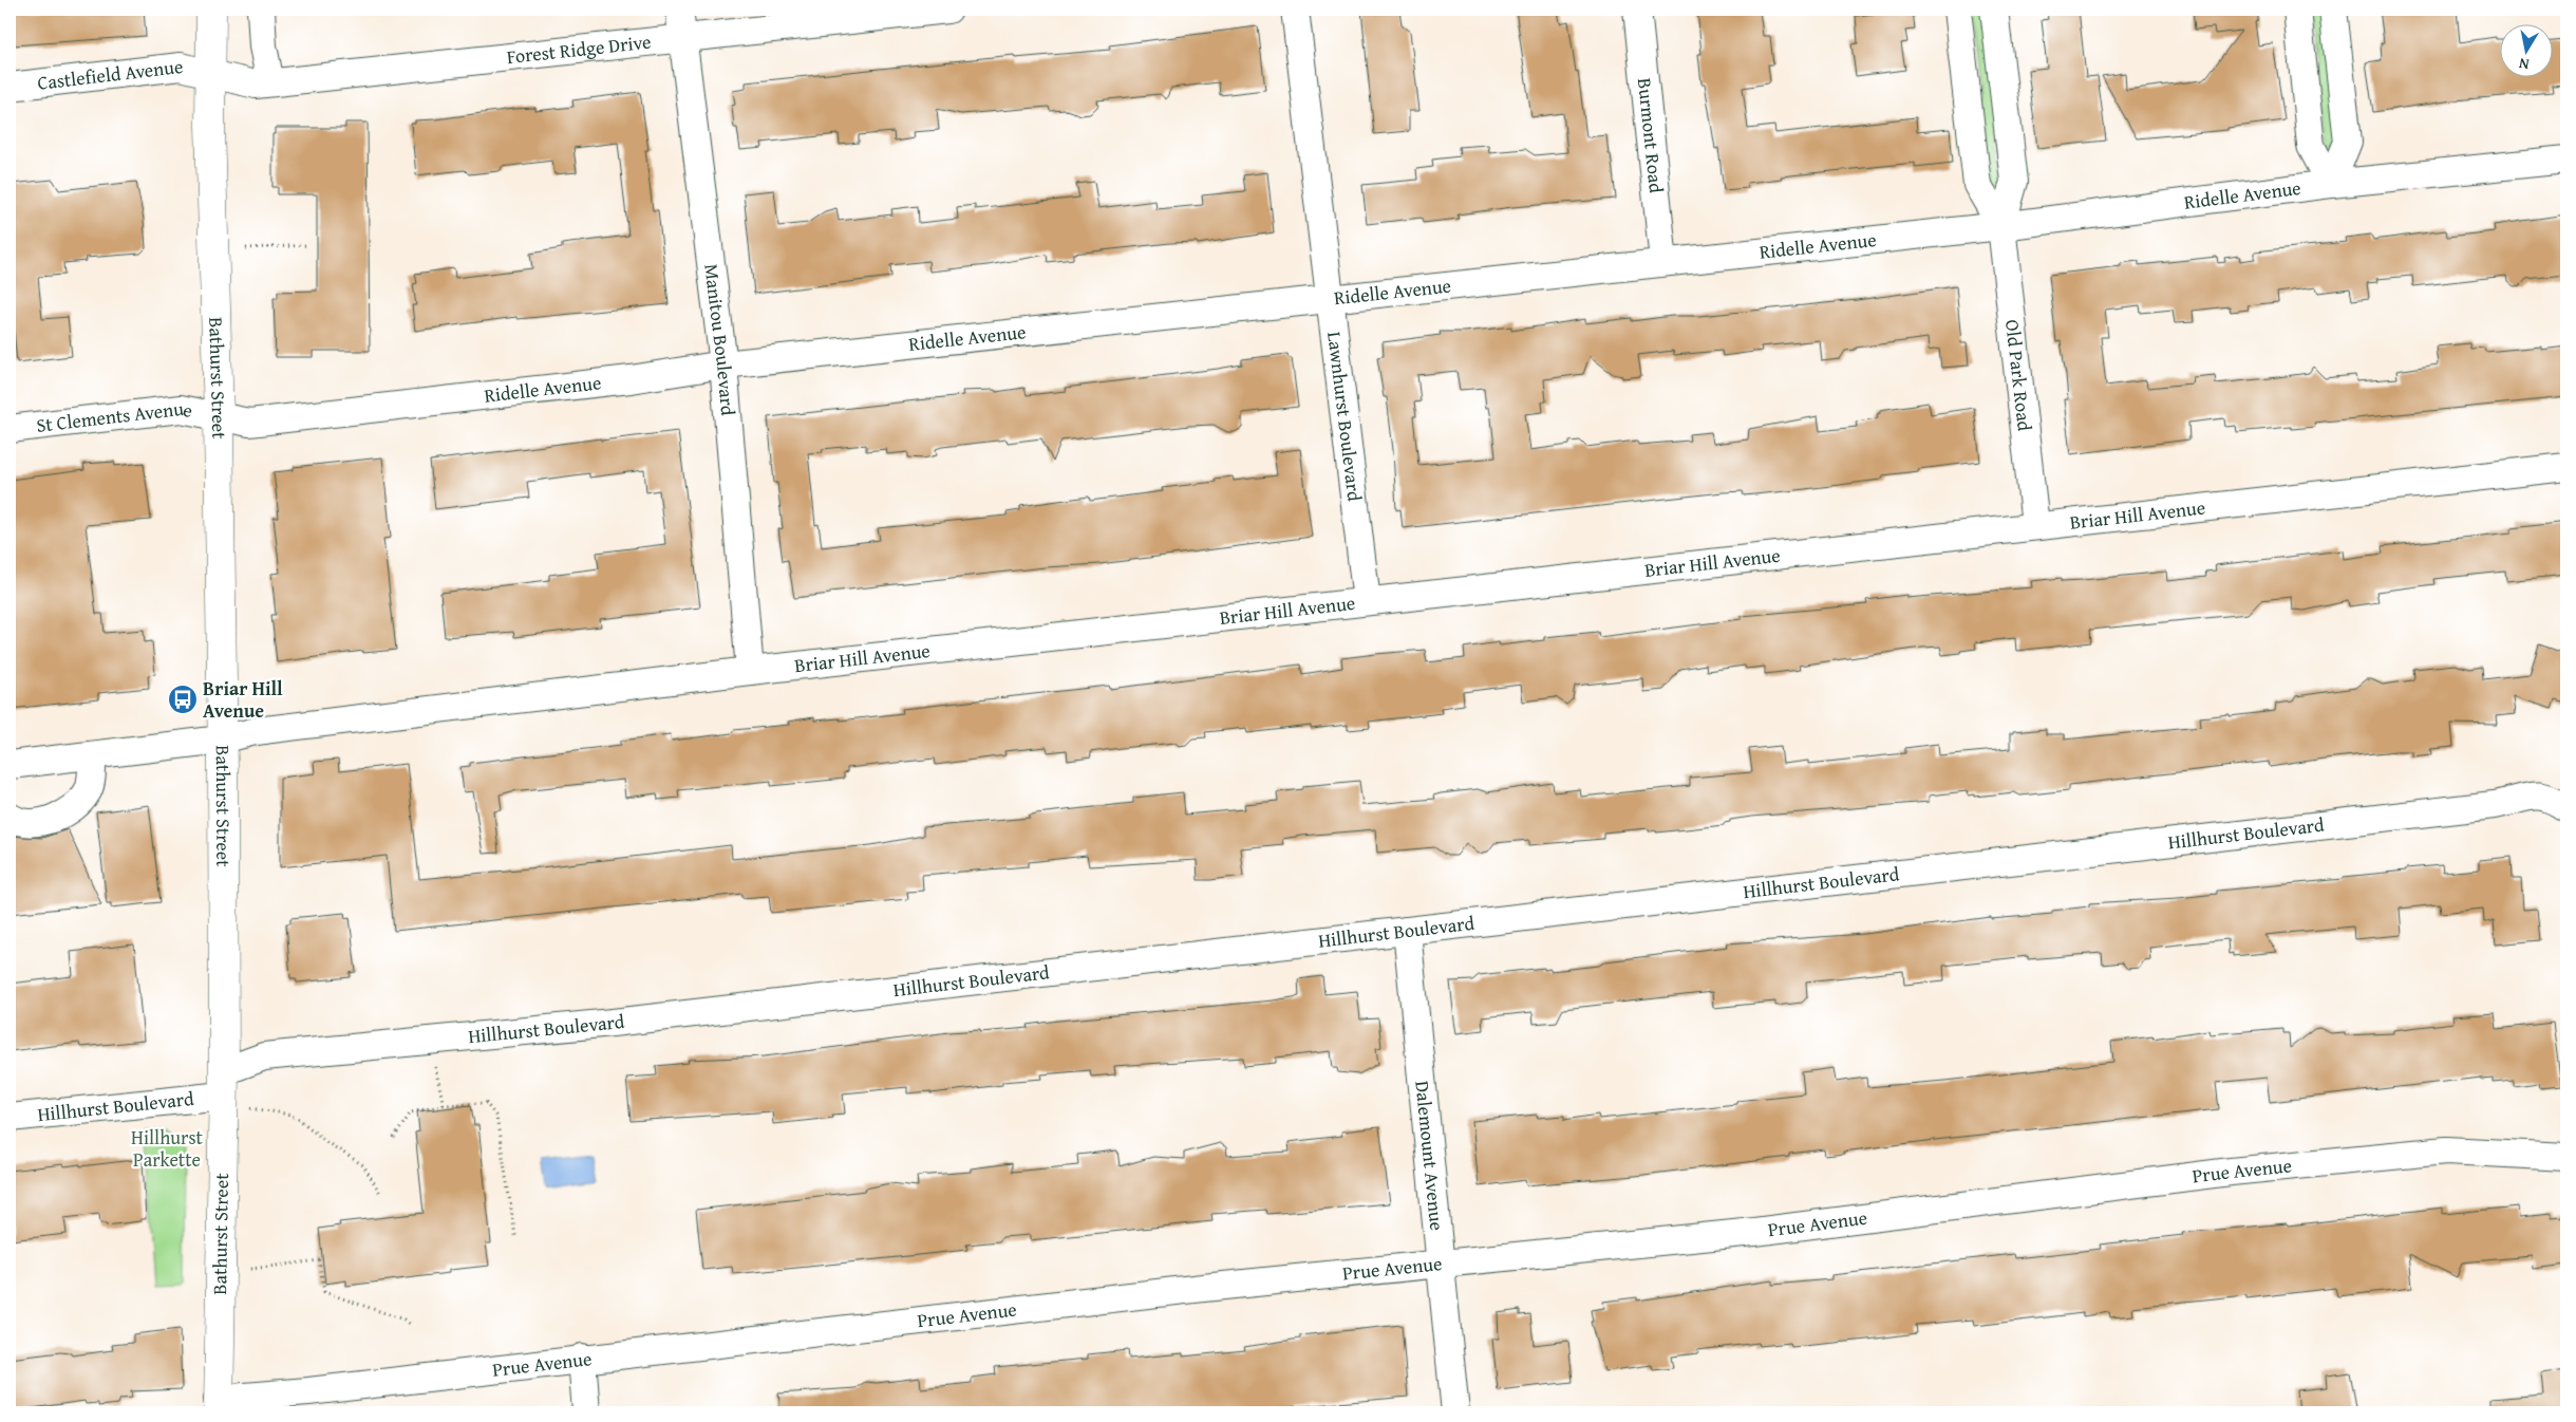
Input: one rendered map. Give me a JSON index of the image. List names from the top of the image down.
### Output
{
  "streets": {
    "main road": ["Bathurst Street"],
    "street": [
      "Forest Ridge Drive",
      "Castlefield Avenue",
      "Burmont Road",
      "Ridelle Avenue",
      "Manitou Boulevard",
      "Old Park Road",
      "Lawnhurst Boulevard",
      "St Clements Avenue",
      "Briar Hill Avenue",
      "Hillhurst Boulevard",
      "Dalemount Avenue",
      "Prue Avenue"
    ]
  },
  "crossings": [
    ["Forest Ridge Drive", "Castlefield Avenue"],
    ["Forest Ridge Drive", "Manitou Boulevard"],
    ["Forest Ridge Drive", "Bathurst Street"],
    ["Castlefield Avenue", "Bathurst Street"],
    ["Burmont Road", "Ridelle Avenue"],
    ["Ridelle Avenue", "Manitou Boulevard"],
    ["Ridelle Avenue", "Old Park Road"],
    ["Ridelle Avenue", "Bathurst Street"],
    ["Ridelle Avenue", "Lawnhurst Boulevard"],
    ["Ridelle Avenue", "St Clements Avenue"],
    ["Manitou Boulevard", "Briar Hill Avenue"],
    ["Old Park Road", "Briar Hill Avenue"],
    ["Bathurst Street", "St Clements Avenue"],
    ["Bathurst Street", "Briar Hill Avenue"],
    ["Bathurst Street", "Hillhurst Boulevard"],
    ["Bathurst Street", "Prue Avenue"],
    ["Lawnhurst Boulevard", "Briar Hill Avenue"],
    ["Hillhurst Boulevard", "Dalemount Avenue"],
    ["Dalemount Avenue", "Prue Avenue"]
  ],
  "parks": ["Hillhurst Parkette"],
  "places": {
    "bus stop": ["Briar Hill Avenue"]
  },
  "north": "bottom"
}
